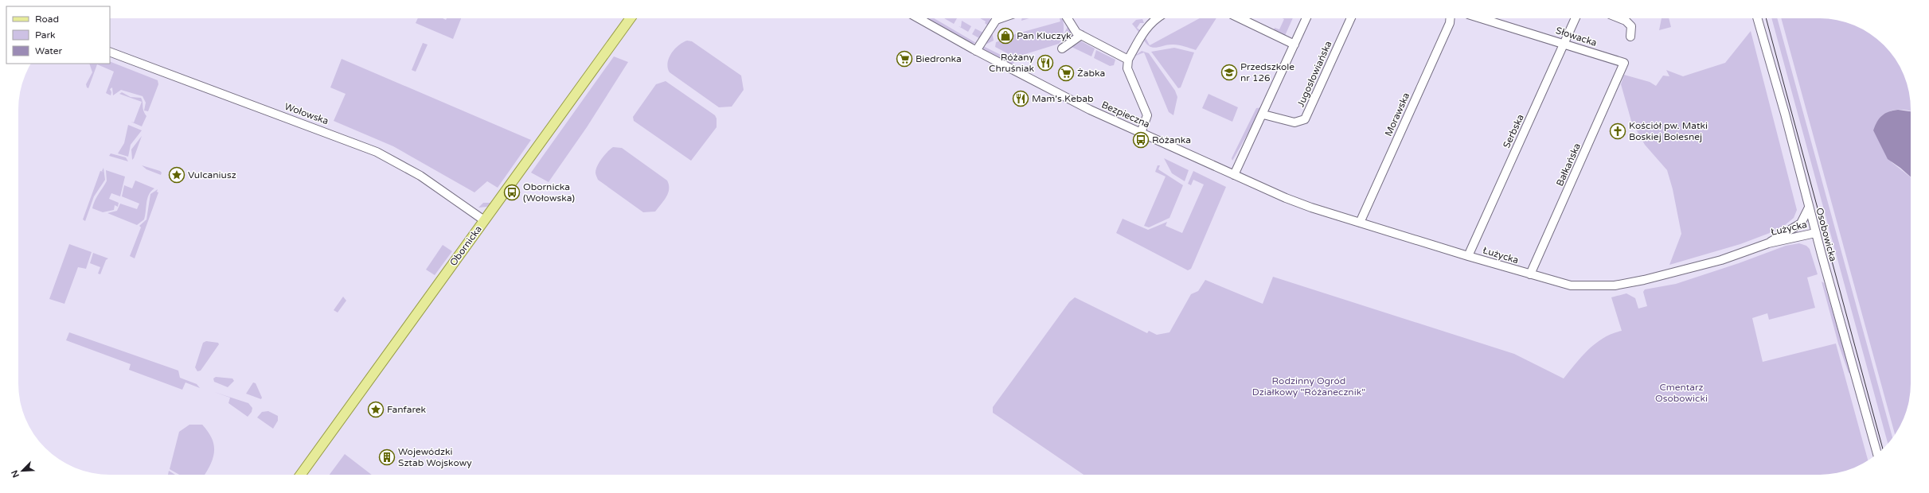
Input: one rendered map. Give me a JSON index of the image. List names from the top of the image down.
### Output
{
  "streets": {
    "main road": ["Obornicka"],
    "street": [
      "Słowacka",
      "Jugosłowiańska",
      "Wołowska",
      "Bezpieczna",
      "Morawska",
      "Serbska",
      "Bałkańska",
      "Łużycka",
      "Osobowicka"
    ]
  },
  "crossings": [
    ["Słowacka", "Serbska"],
    ["Słowacka", "Bałkańska"],
    ["Wołowska", "Obornicka"],
    ["Bezpieczna", "Łużycka"],
    ["Morawska", "Łużycka"],
    ["Serbska", "Łużycka"],
    ["Bałkańska", "Łużycka"],
    ["Łużycka", "Osobowicka"]
  ],
  "parks": ["Rodzinny Ogród Działkowy \"Różanecznik\"", "Cmentarz Osobowicki"],
  "places": {
    "shop": ["Pan Kluczyk"],
    "supermarket": ["Biedronka", "Żabka"],
    "restaurant": ["Różany Chruśniak", "Mam's Kebab"],
    "school or university": ["Przedszkole nr 126"],
    "church": ["Kościół pw. Matki Boskiej Bolesnej"],
    "bus stop": ["Różanka", "Obornicka (Wołowska)"],
    "place": ["Vulcaniusz", "Fanfarek"],
    "building": ["Wojewódzki Sztab Wojskowy"]
  },
  "legend": ["Road", "Park", "Water"],
  "north": "bottom left"
}
